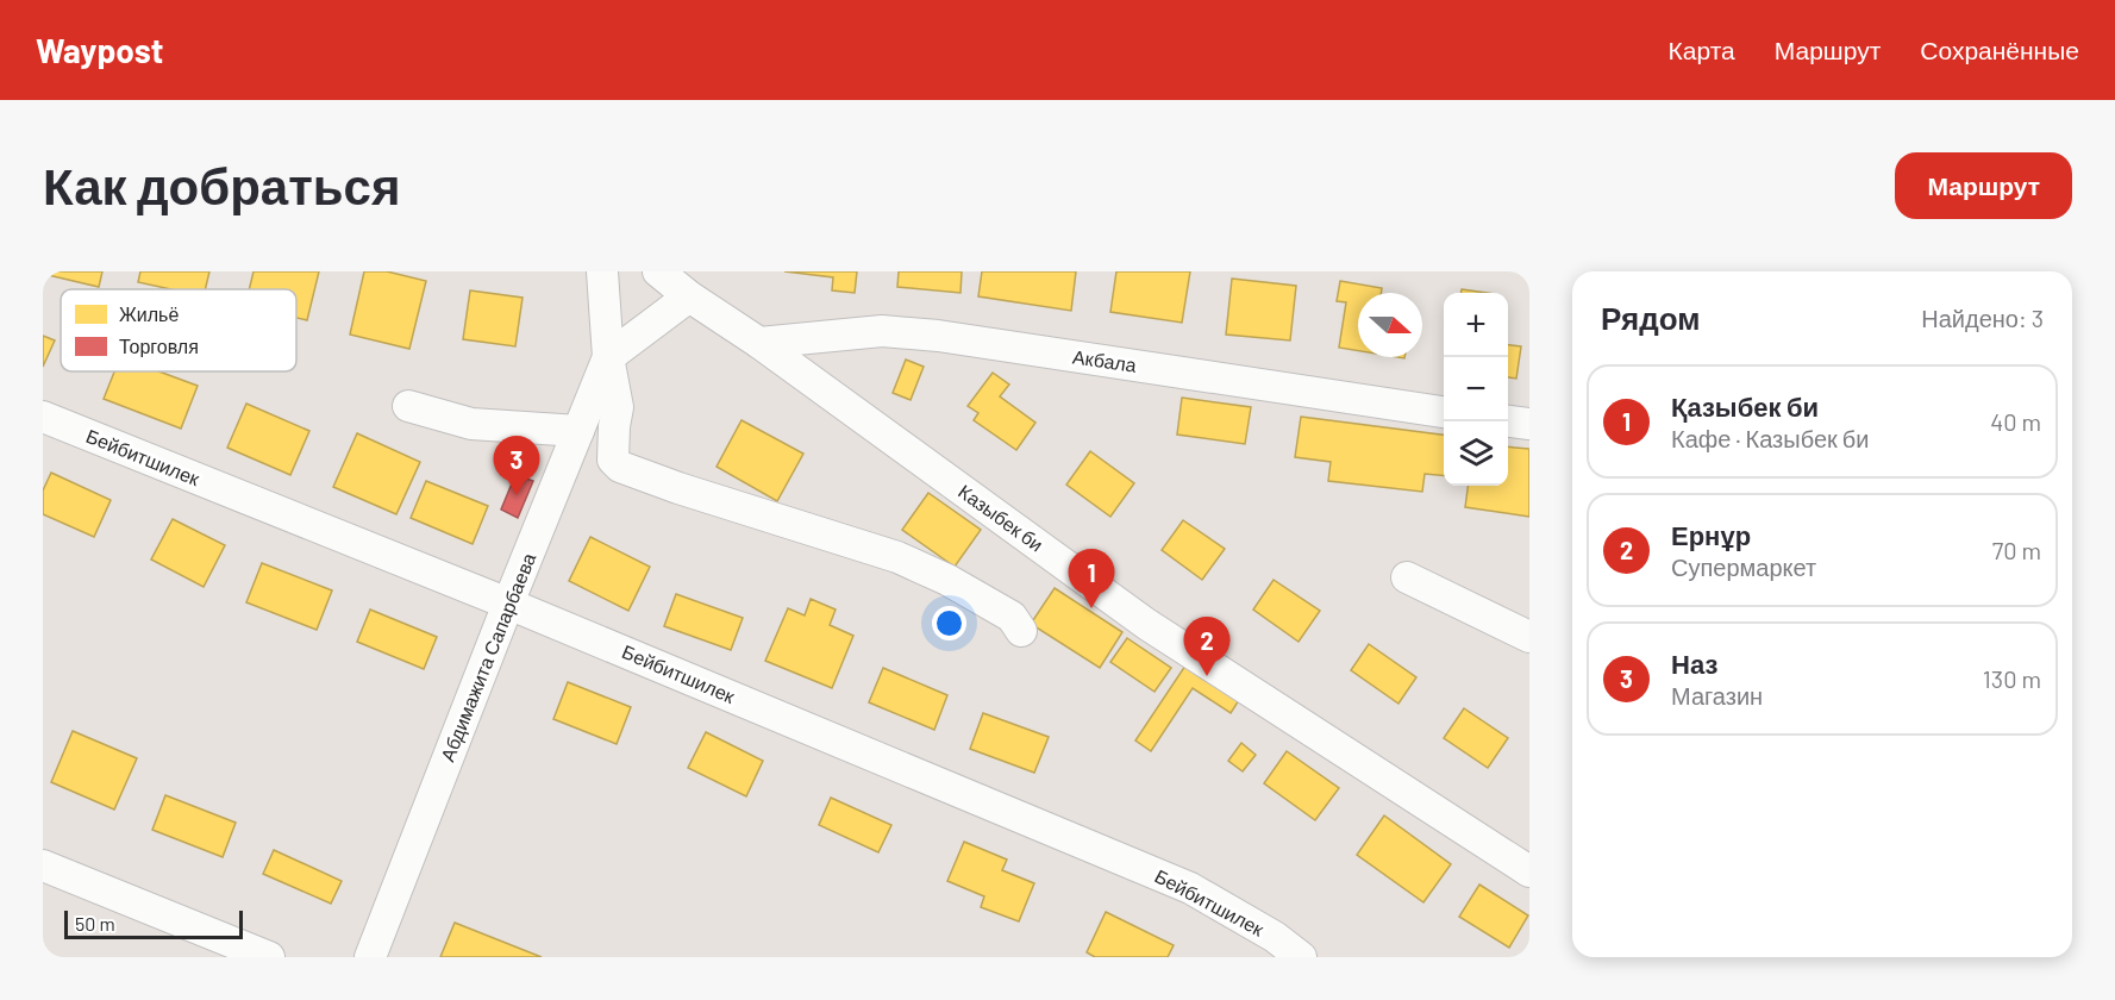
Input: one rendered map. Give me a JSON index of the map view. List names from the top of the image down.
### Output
{
  "streets": {
    "street": [
      "Акбала",
      "Бейбитшилек",
      "Казыбек би",
      "Абдимажита Сапарбаева"
    ]
  },
  "crossings": [
    ["Акбала", "Казыбек би"],
    ["Бейбитшилек", "Абдимажита Сапарбаева"]
  ],
  "legend": ["Жильё", "Торговля"],
  "scale_bar": "50 m",
  "north": "right",
  "page": {
    "header": "Waypost",
    "nav": ["Карта", "Маршрут", "Сохранённые"],
    "buttons": "Маршрут",
    "title": "Как добраться",
    "heading": ["Рядом", "Найдено: 3"],
    "map_buttons": ["+", "−"],
    "list": [
      {
        "mark": "1",
        "name": "Қазыбек би",
        "note": "Кафе · Казыбек би",
        "value": "40 m"
      },
      {
        "mark": "2",
        "name": "Ернұр",
        "note": "Супермаркет",
        "value": "70 m"
      },
      {
        "mark": "3",
        "name": "Наз",
        "note": "Магазин",
        "value": "130 m"
      }
    ],
    "pins": ["3", "1", "2"],
    "scale": "50 m"
  }
}
